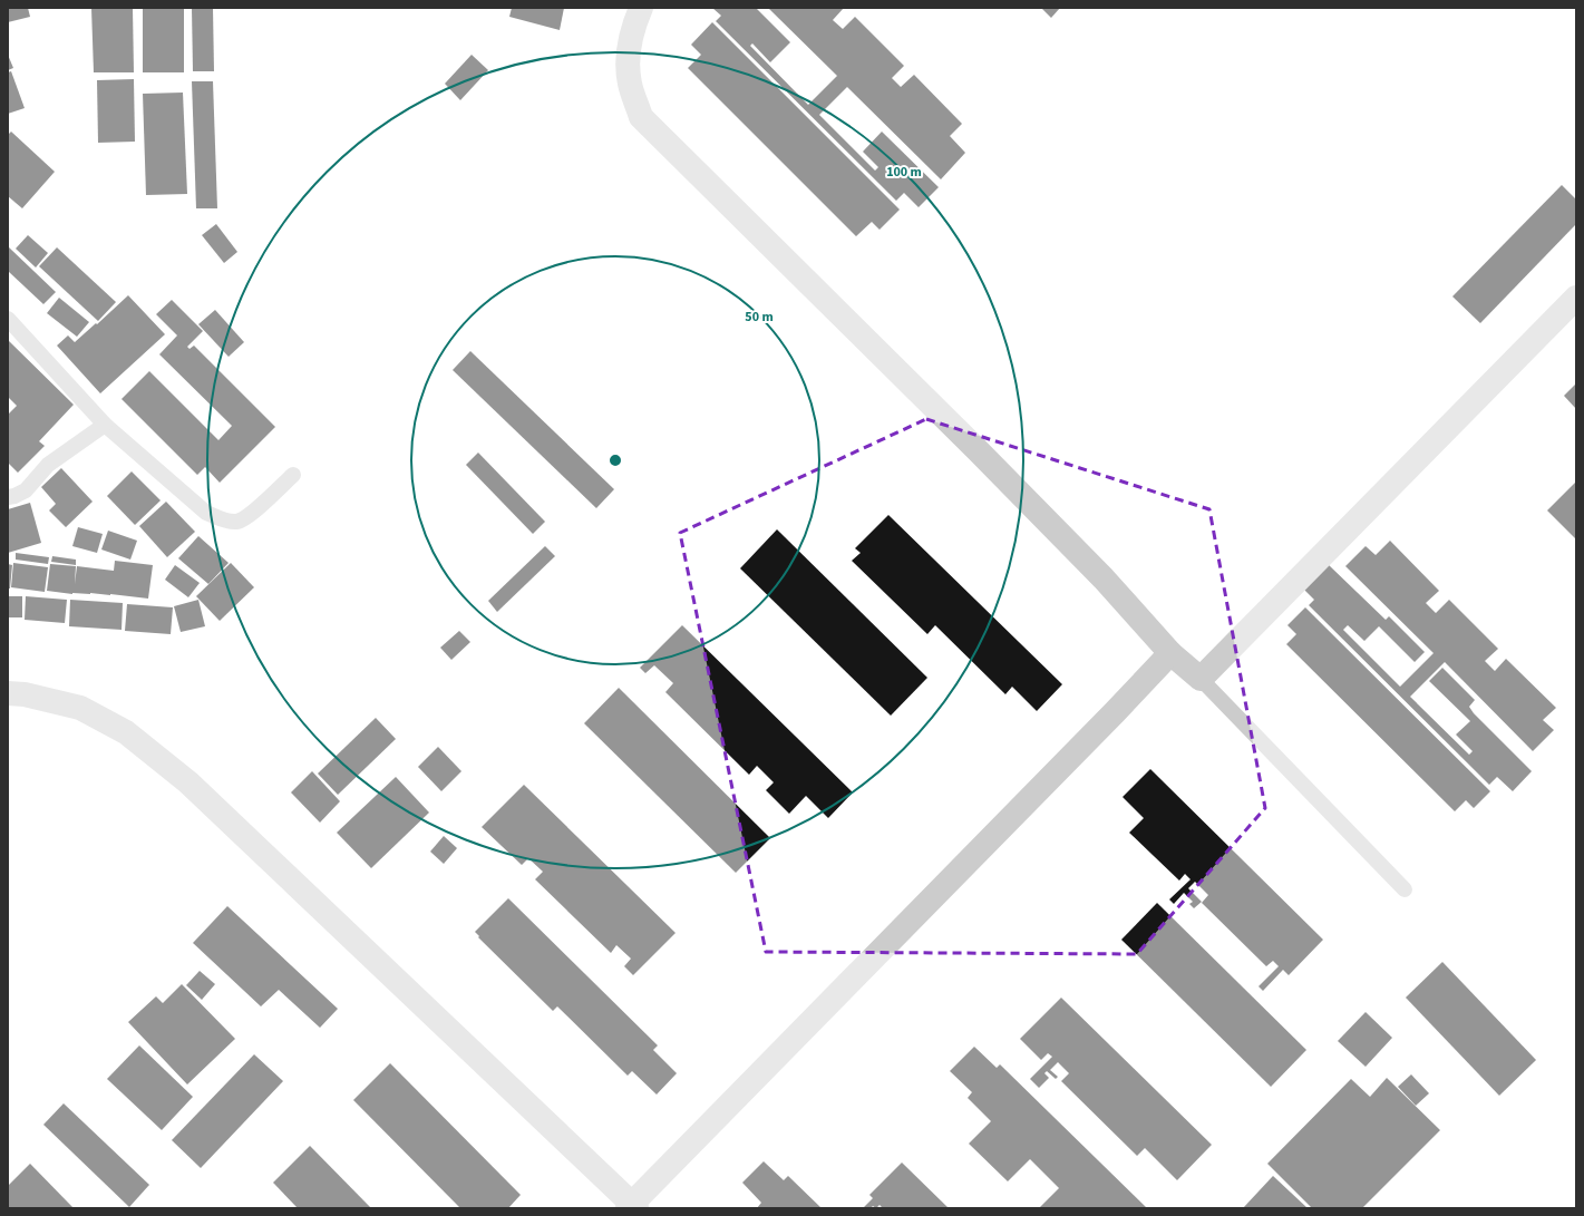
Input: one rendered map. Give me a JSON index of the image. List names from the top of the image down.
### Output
{
  "rings": ["100 m", "50 m"]
}
